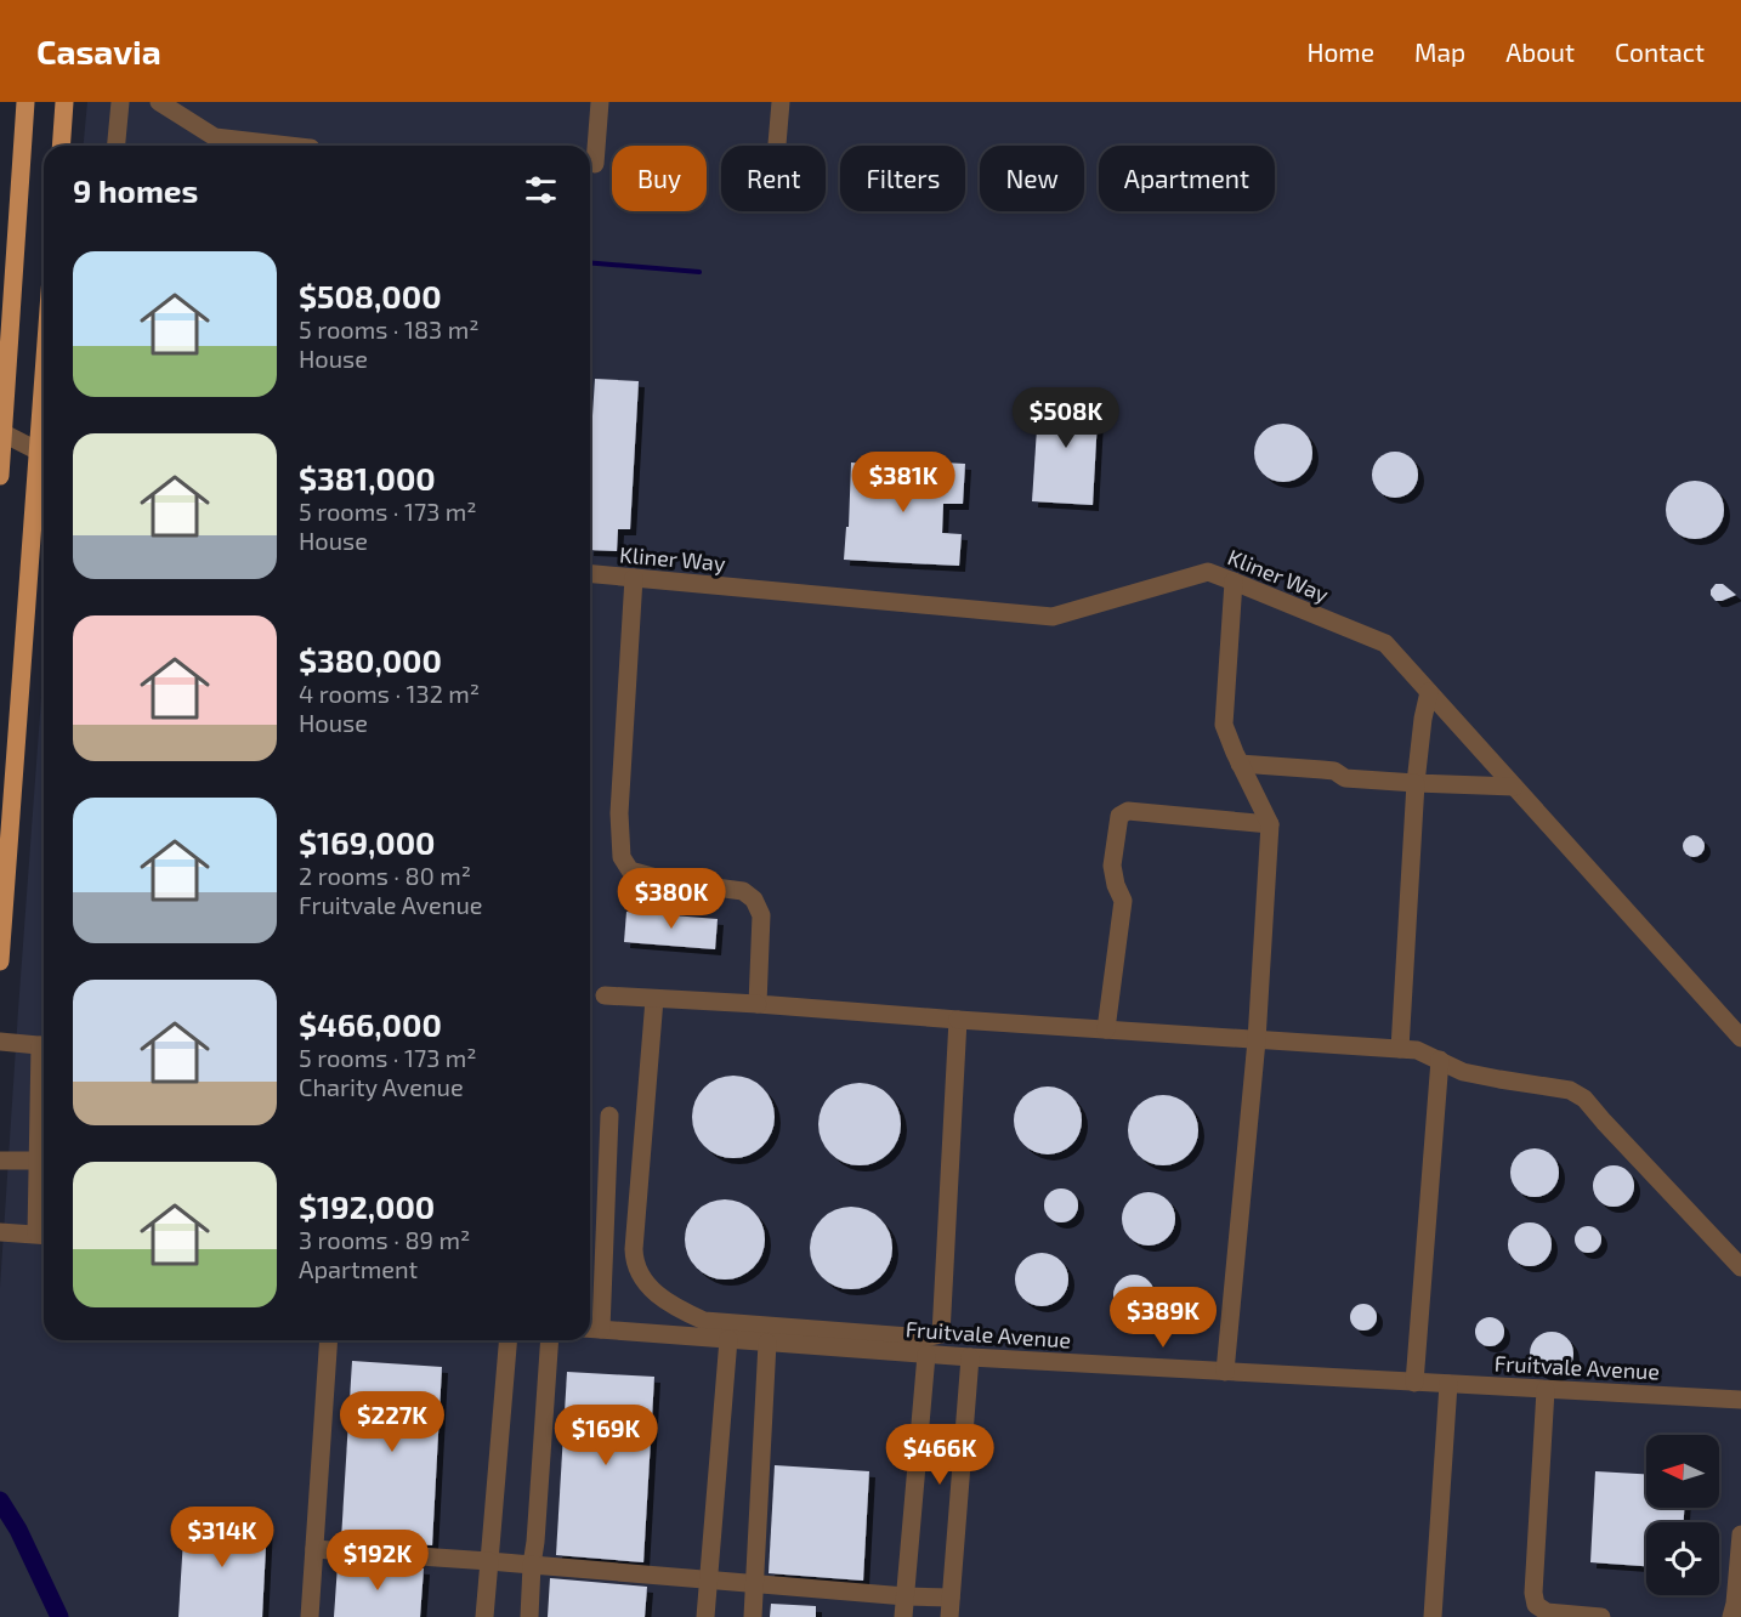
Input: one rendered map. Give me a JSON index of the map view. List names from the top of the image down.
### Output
{
  "streets": {
    "street": ["Kliner Way", "Fruitvale Avenue"]
  },
  "north": "left",
  "page": {
    "header": "Casavia",
    "nav": [
      "Home",
      "Map",
      "About",
      "Contact"
    ],
    "chip": [
      "Buy",
      "Rent",
      "Filters",
      "New",
      "Apartment"
    ],
    "heading": "9 homes",
    "list": [
      {
        "name": "$508,000",
        "note": "5 rooms · 183 m² · House"
      },
      {
        "name": "$381,000",
        "note": "5 rooms · 173 m² · House"
      },
      {
        "name": "$380,000",
        "note": "4 rooms · 132 m² · House"
      },
      {
        "name": "$169,000",
        "note": "2 rooms · 80 m² · Fruitvale Avenue"
      },
      {
        "name": "$466,000",
        "note": "5 rooms · 173 m² · Charity Avenue"
      },
      {
        "name": "$192,000",
        "note": "3 rooms · 89 m² · Apartment"
      }
    ],
    "price": [
      "$508K",
      "$381K",
      "$380K",
      "$389K",
      "$227K",
      "$169K",
      "$466K",
      "$314K",
      "$192K"
    ]
  }
}
